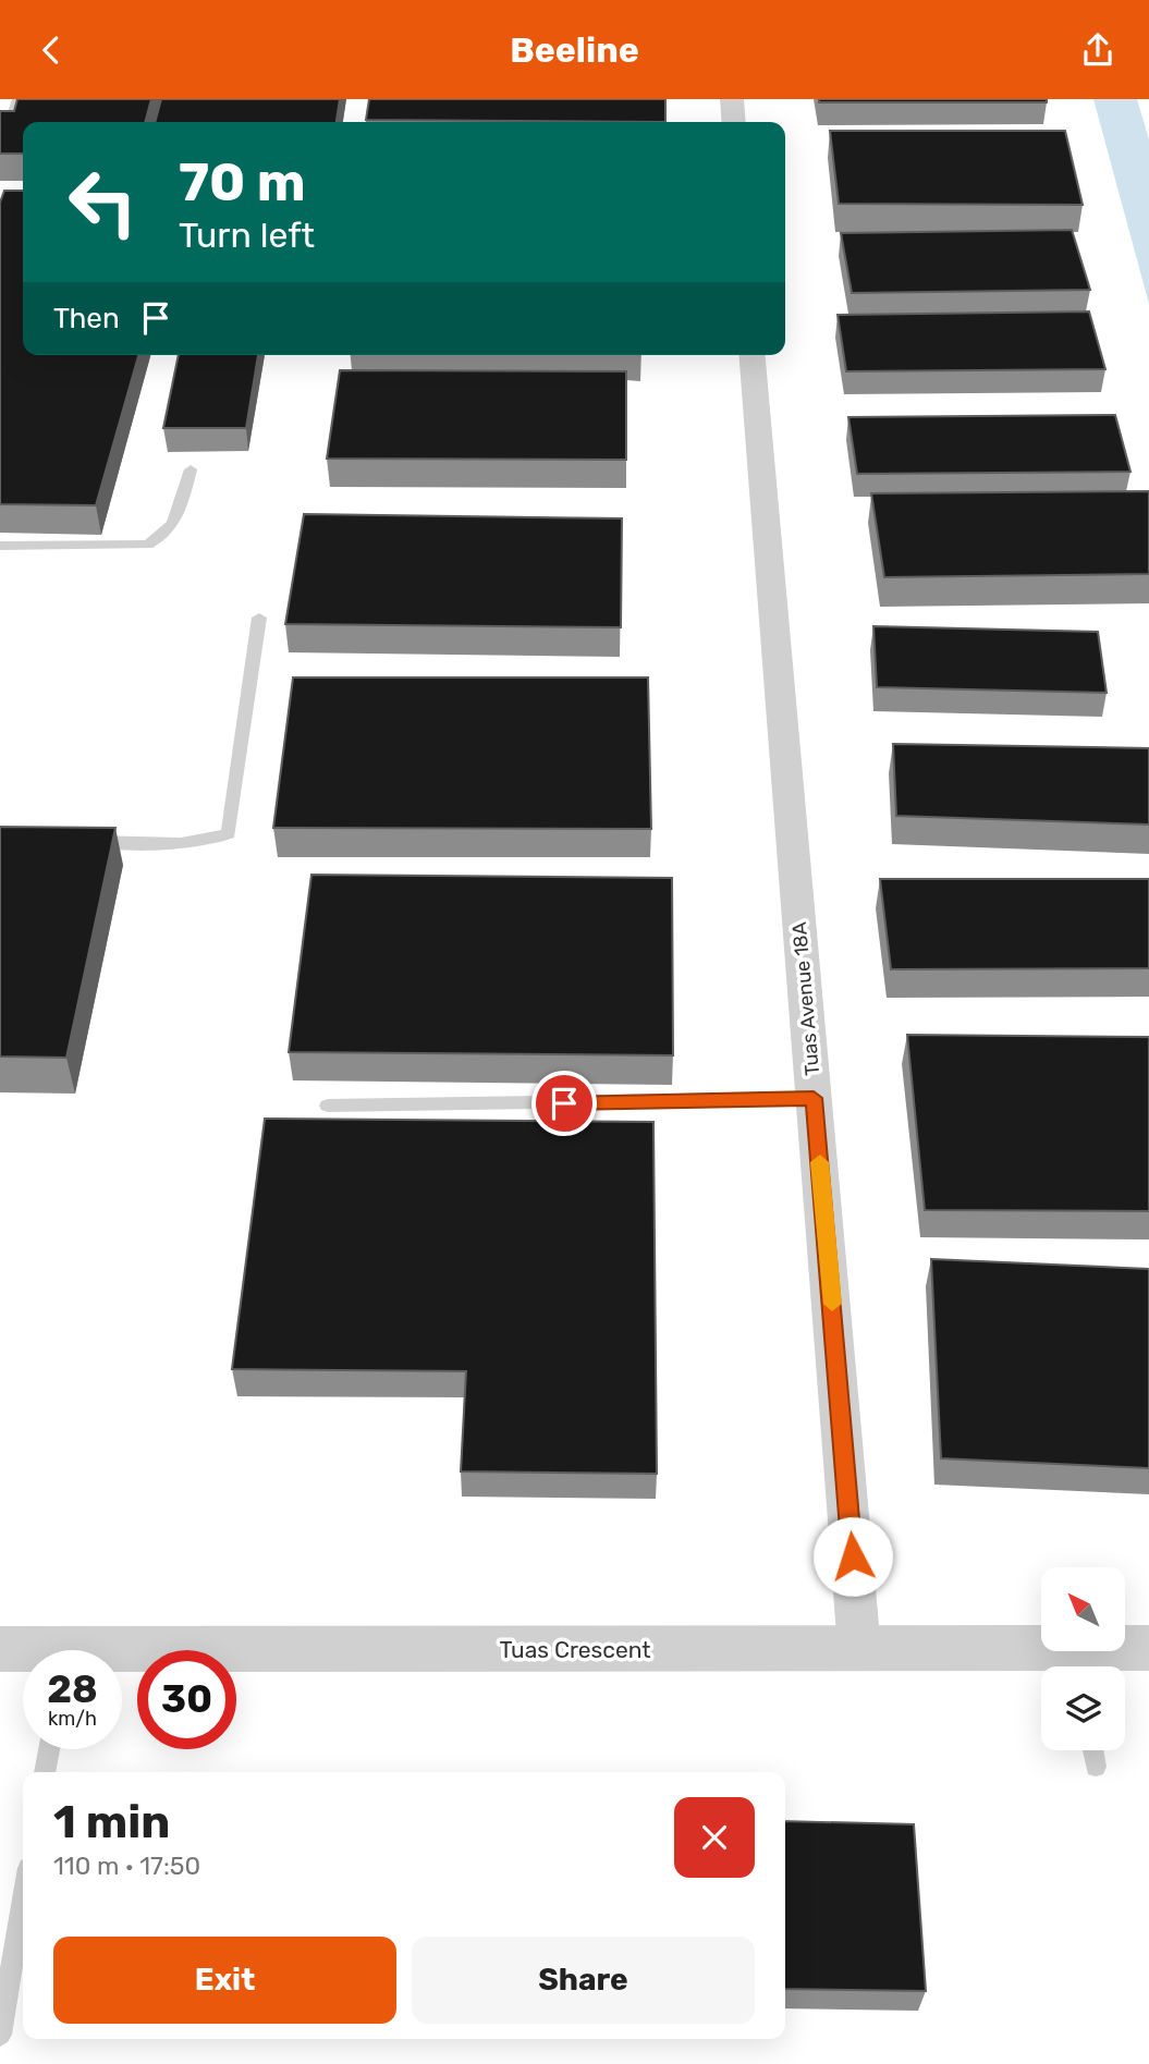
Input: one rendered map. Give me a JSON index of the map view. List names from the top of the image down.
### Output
{
  "streets": {
    "street": ["Tuas Avenue 18A", "Tuas Crescent"]
  },
  "crossings": [
    ["Tuas Avenue 18A", "Tuas Crescent"]
  ],
  "north": "top left",
  "page": {
    "header": "Beeline",
    "turn": ["70 m", "Turn left"],
    "then": "Then",
    "speed": "28 km/h",
    "limit": "30",
    "heading": ["1 min", "110 m · 17:50"],
    "buttons": ["Exit", "Share"]
  }
}
